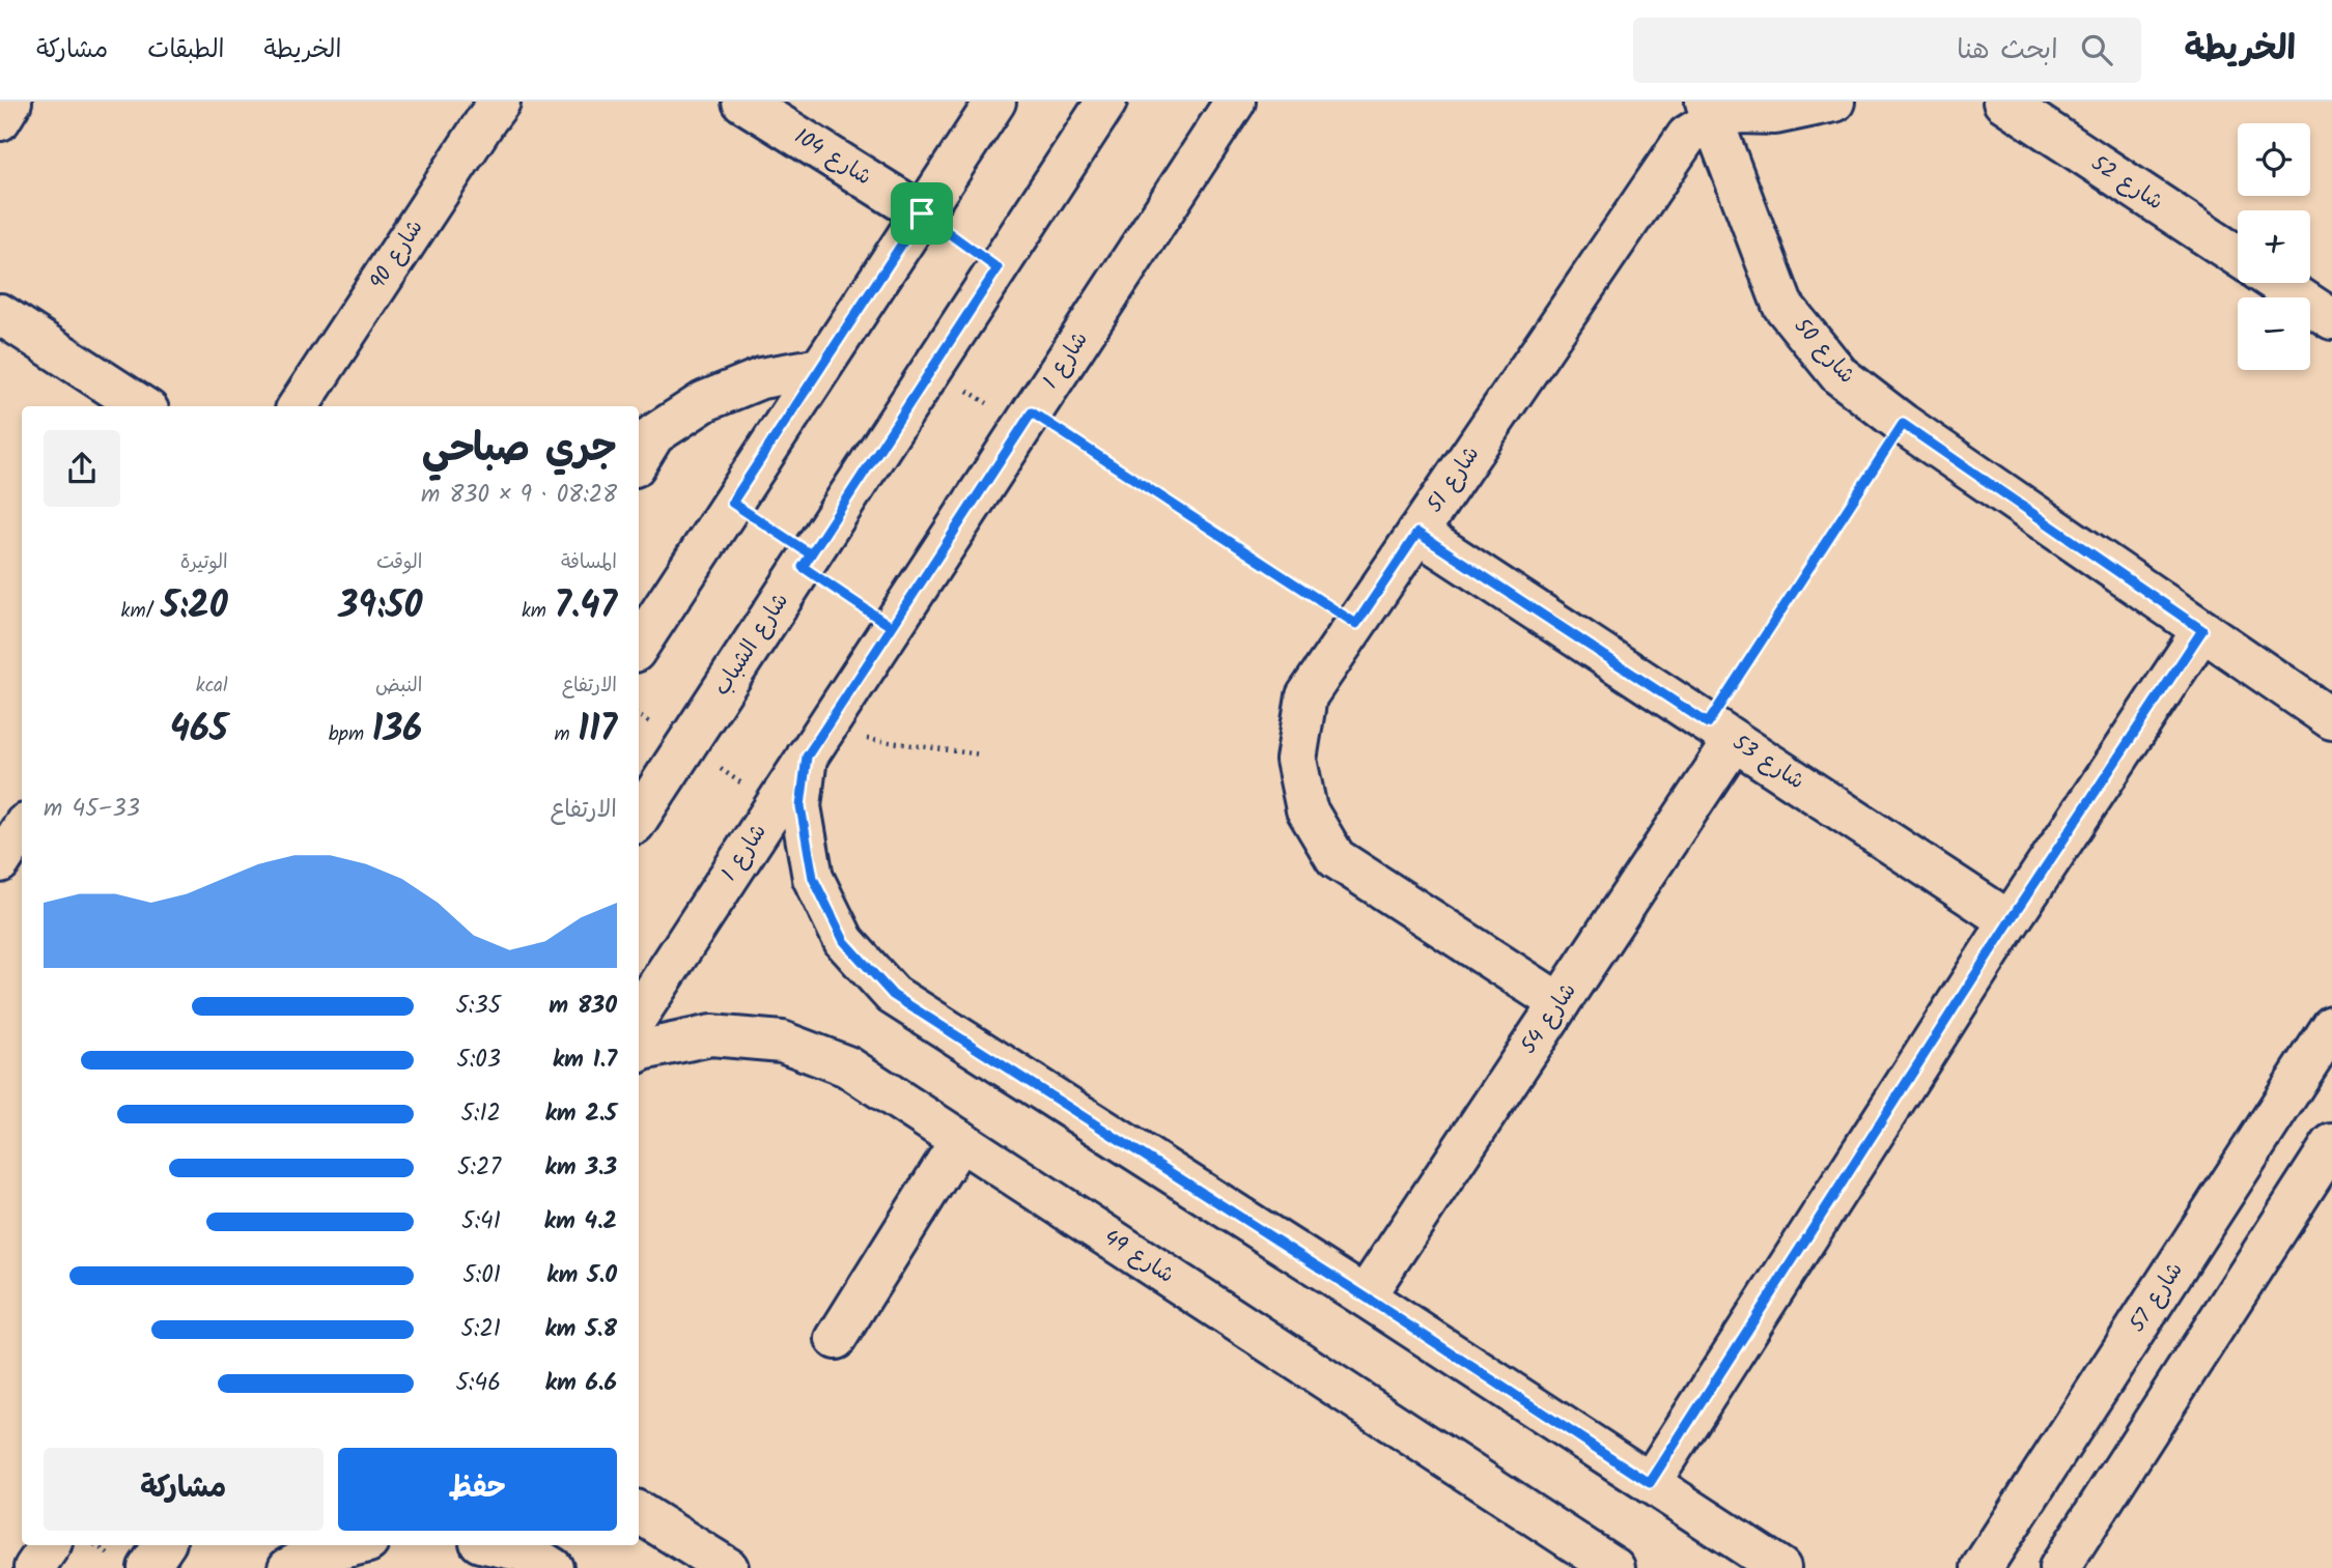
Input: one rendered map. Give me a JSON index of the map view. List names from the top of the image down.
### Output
{
  "streets": {
    "street": [
      "شارع 104",
      "شارع 52",
      "شارع 90",
      "شارع 50",
      "شارع 1",
      "شارع 51",
      "شارع الشباب",
      "شارع 53",
      "شارع 54",
      "شارع 49",
      "شارع 57"
    ]
  },
  "crossings": [
    ["شارع 50", "شارع 51"],
    ["شارع 51", "شارع 53"],
    ["شارع 51", "شارع 54"],
    ["شارع 53", "شارع 54"]
  ],
  "page": {
    "header": "الخريطة",
    "search": "ابحث هنا",
    "nav": ["الخريطة", "الطبقات", "مشاركة"],
    "map_buttons": ["+", "−"],
    "heading": ["جري صباحي", "08:28 · 9 × 830 m"],
    "stats": [
      ["المسافة", "7.47 km"],
      ["الوقت", "39:50"],
      ["الوتيرة", "5:20 /km"],
      ["الارتفاع", "117 m"],
      ["النبض", "136 bpm"],
      ["kcal", "465"]
    ],
    "chart": ["الارتفاع", "33–45 m"],
    "list": [
      {
        "name": "830 m",
        "note": "5:35"
      },
      {
        "name": "1.7 km",
        "note": "5:03"
      },
      {
        "name": "2.5 km",
        "note": "5:12"
      },
      {
        "name": "3.3 km",
        "note": "5:27"
      },
      {
        "name": "4.2 km",
        "note": "5:41"
      },
      {
        "name": "5.0 km",
        "note": "5:01"
      },
      {
        "name": "5.8 km",
        "note": "5:21"
      },
      {
        "name": "6.6 km",
        "note": "5:46"
      }
    ],
    "buttons": ["حفظ", "مشاركة"]
  }
}
